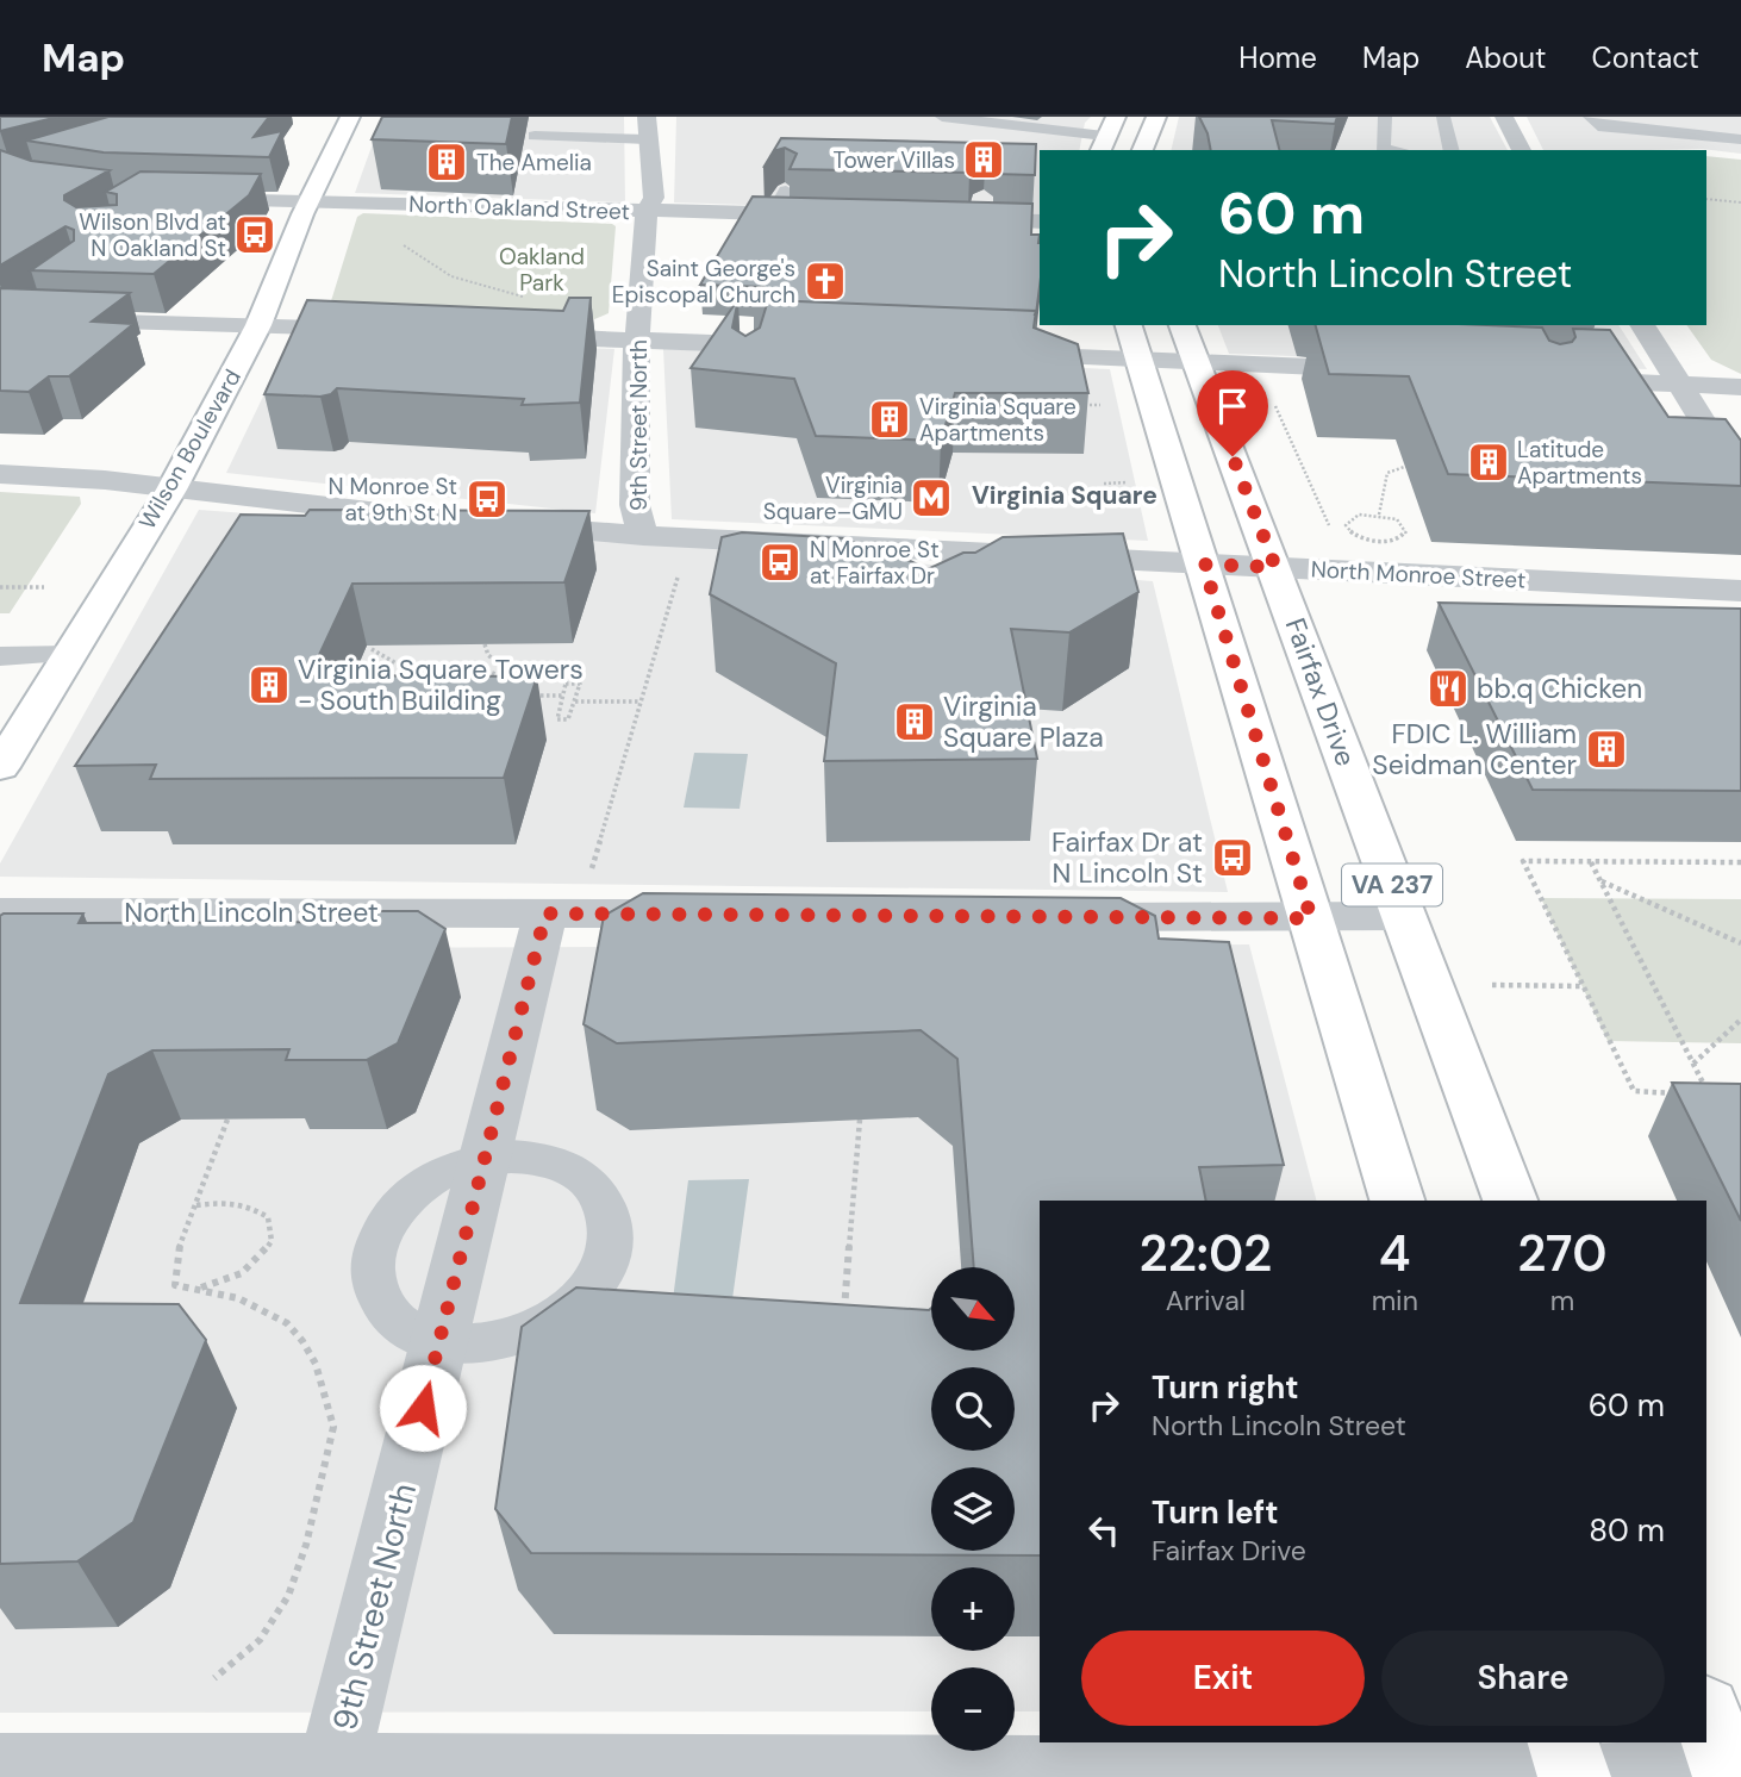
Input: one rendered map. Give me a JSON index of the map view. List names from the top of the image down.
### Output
{
  "streets": {
    "main road": ["Wilson Boulevard", "Fairfax Drive", "VA 237"],
    "street": [
      "North Oakland Street",
      "9th Street North",
      "North Monroe Street",
      "North Lincoln Street"
    ]
  },
  "crossings": [
    ["North Oakland Street", "9th Street North"],
    ["North Oakland Street", "Wilson Boulevard"],
    ["9th Street North", "North Monroe Street"],
    ["9th Street North", "North Lincoln Street"],
    ["North Monroe Street", "Fairfax Drive"],
    ["North Monroe Street", "VA 237"]
  ],
  "districts": ["Virginia Square"],
  "parks": ["Oakland Park"],
  "places": {
    "building": [
      "Tower Villas",
      "The Amelia",
      "Virginia Square Apartments",
      "Latitude Apartments",
      "Virginia Square Towers - South Building",
      "Virginia Square Plaza",
      "FDIC L. William Seidman Center"
    ],
    "bus stop": [
      "Wilson Blvd at N Oakland St",
      "N Monroe St at 9th St N",
      "N Monroe St at Fairfax Dr",
      "Fairfax Dr at N Lincoln St"
    ],
    "church": ["Saint George's Episcopal Church"],
    "metro station": ["Virginia Square–GMU"],
    "restaurant": ["bb.q Chicken"]
  },
  "north": "bottom right",
  "page": {
    "header": "Map",
    "nav": [
      "Home",
      "Map",
      "About",
      "Contact"
    ],
    "turn": ["60 m", "North Lincoln Street"],
    "eta": [
      "22:02",
      "Arrival",
      "4",
      "min",
      "270",
      "m"
    ],
    "map_buttons": ["+", "−"],
    "list": [
      {
        "name": "Turn right",
        "note": "North Lincoln Street",
        "value": "60 m"
      },
      {
        "name": "Turn left",
        "note": "Fairfax Drive",
        "value": "80 m"
      }
    ],
    "buttons": ["Exit", "Share"]
  }
}
